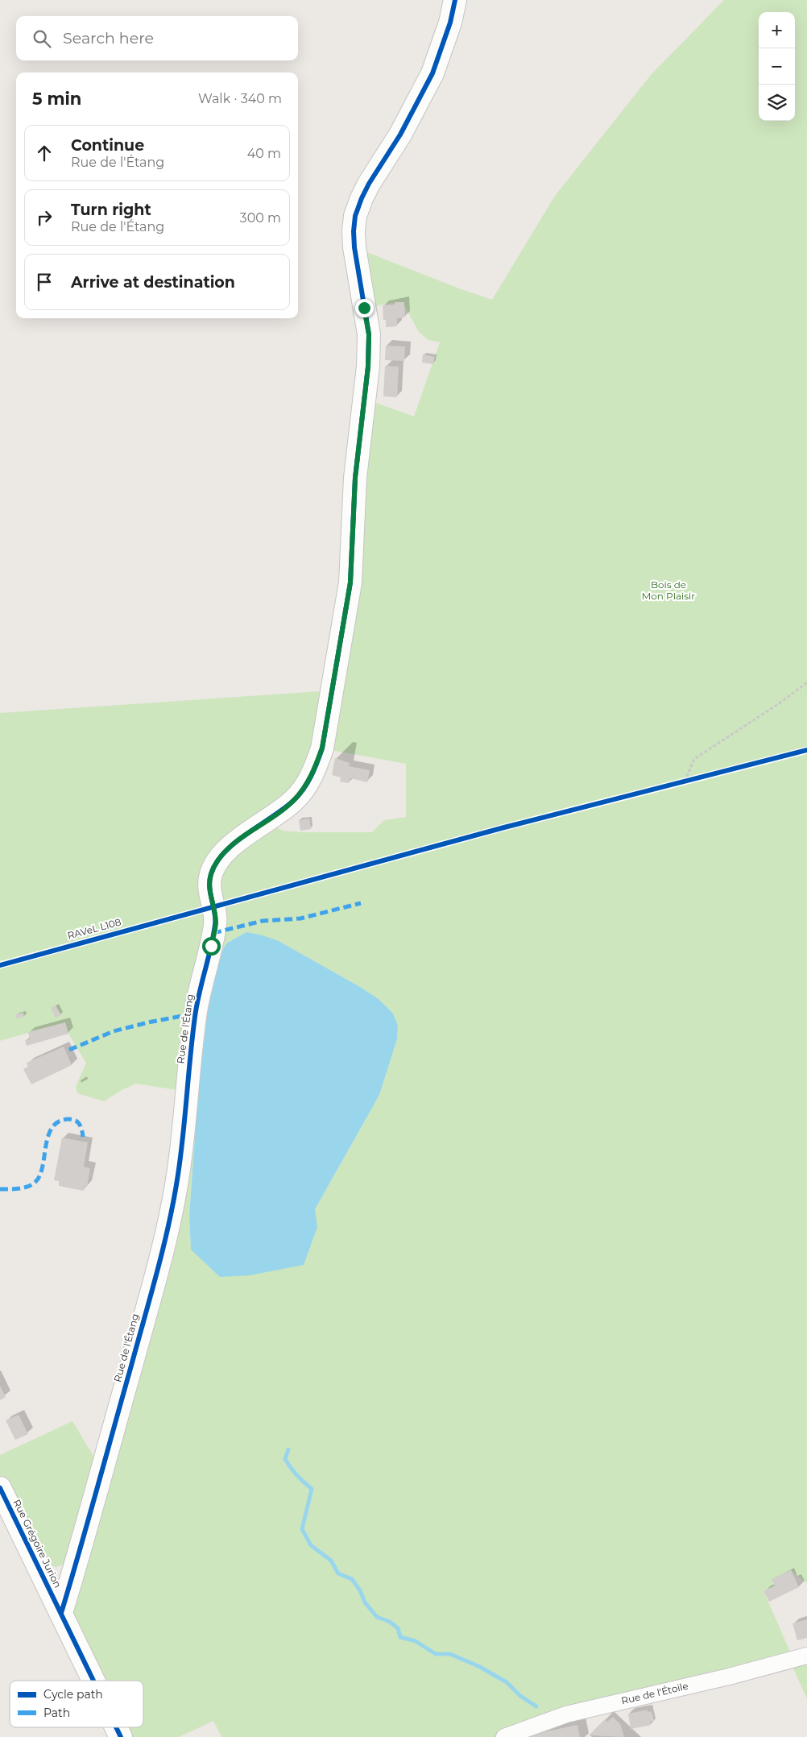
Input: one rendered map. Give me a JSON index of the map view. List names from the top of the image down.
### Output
{
  "streets": {
    "street": ["Rue de l'Étang", "Rue Grégoire Jurion", "Rue de l'Étoile"],
    "cycle path": ["RAVeL L108"]
  },
  "crossings": [
    ["Rue de l'Étang", "Rue Grégoire Jurion"]
  ],
  "parks": ["Bois de Mon Plaisir"],
  "legend": ["Cycle path", "Path"],
  "page": {
    "map_buttons": ["+", "−"],
    "search": "Search here",
    "heading": ["5 min", "Walk · 340 m"],
    "list": [
      ["Continue", "Rue de l'Étang", "40 m"],
      ["Turn right", "Rue de l'Étang", "300 m"],
      "Arrive at destination"
    ]
  }
}
